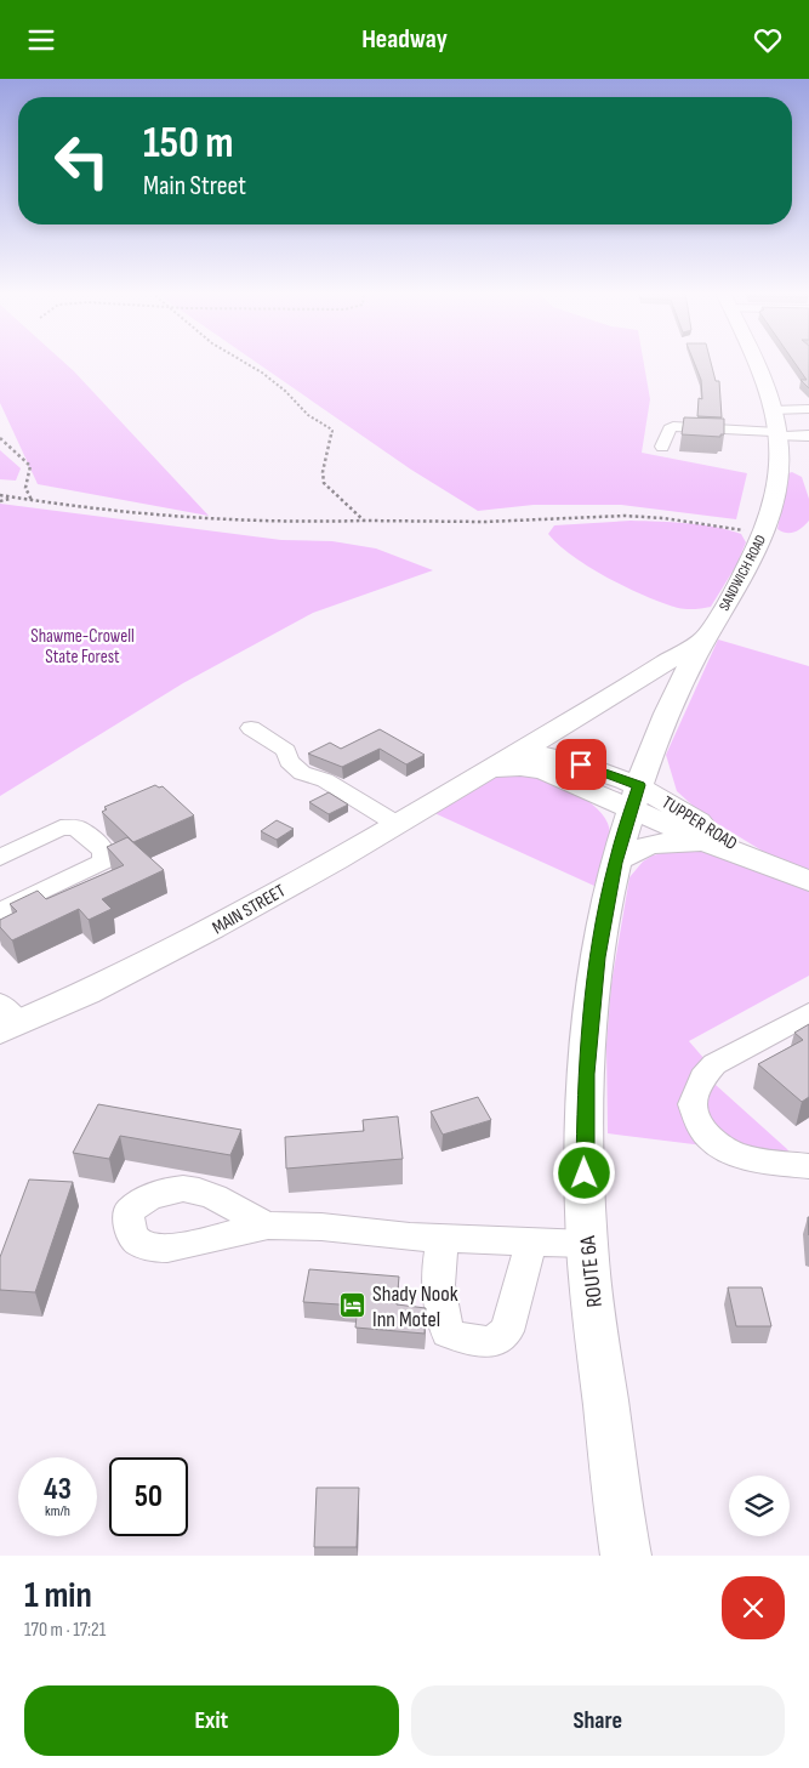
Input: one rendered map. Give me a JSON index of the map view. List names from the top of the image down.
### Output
{
  "streets": {
    "main road": [
      "SANDWICH ROAD",
      "TUPPER ROAD",
      "MAIN STREET",
      "ROUTE 6A"
    ]
  },
  "crossings": [
    ["SANDWICH ROAD", "TUPPER ROAD"],
    ["SANDWICH ROAD", "MAIN STREET"],
    ["SANDWICH ROAD", "ROUTE 6A"],
    ["TUPPER ROAD", "MAIN STREET"],
    ["TUPPER ROAD", "ROUTE 6A"],
    ["MAIN STREET", "ROUTE 6A"]
  ],
  "parks": ["Shawme-Crowell State Forest"],
  "places": {
    "hotel": ["Shady Nook Inn Motel"]
  },
  "page": {
    "header": "Headway",
    "turn": ["150 m", "Main Street"],
    "speed": "43 km/h",
    "limit": "50",
    "heading": ["1 min", "170 m · 17:21"],
    "buttons": ["Exit", "Share"]
  }
}
